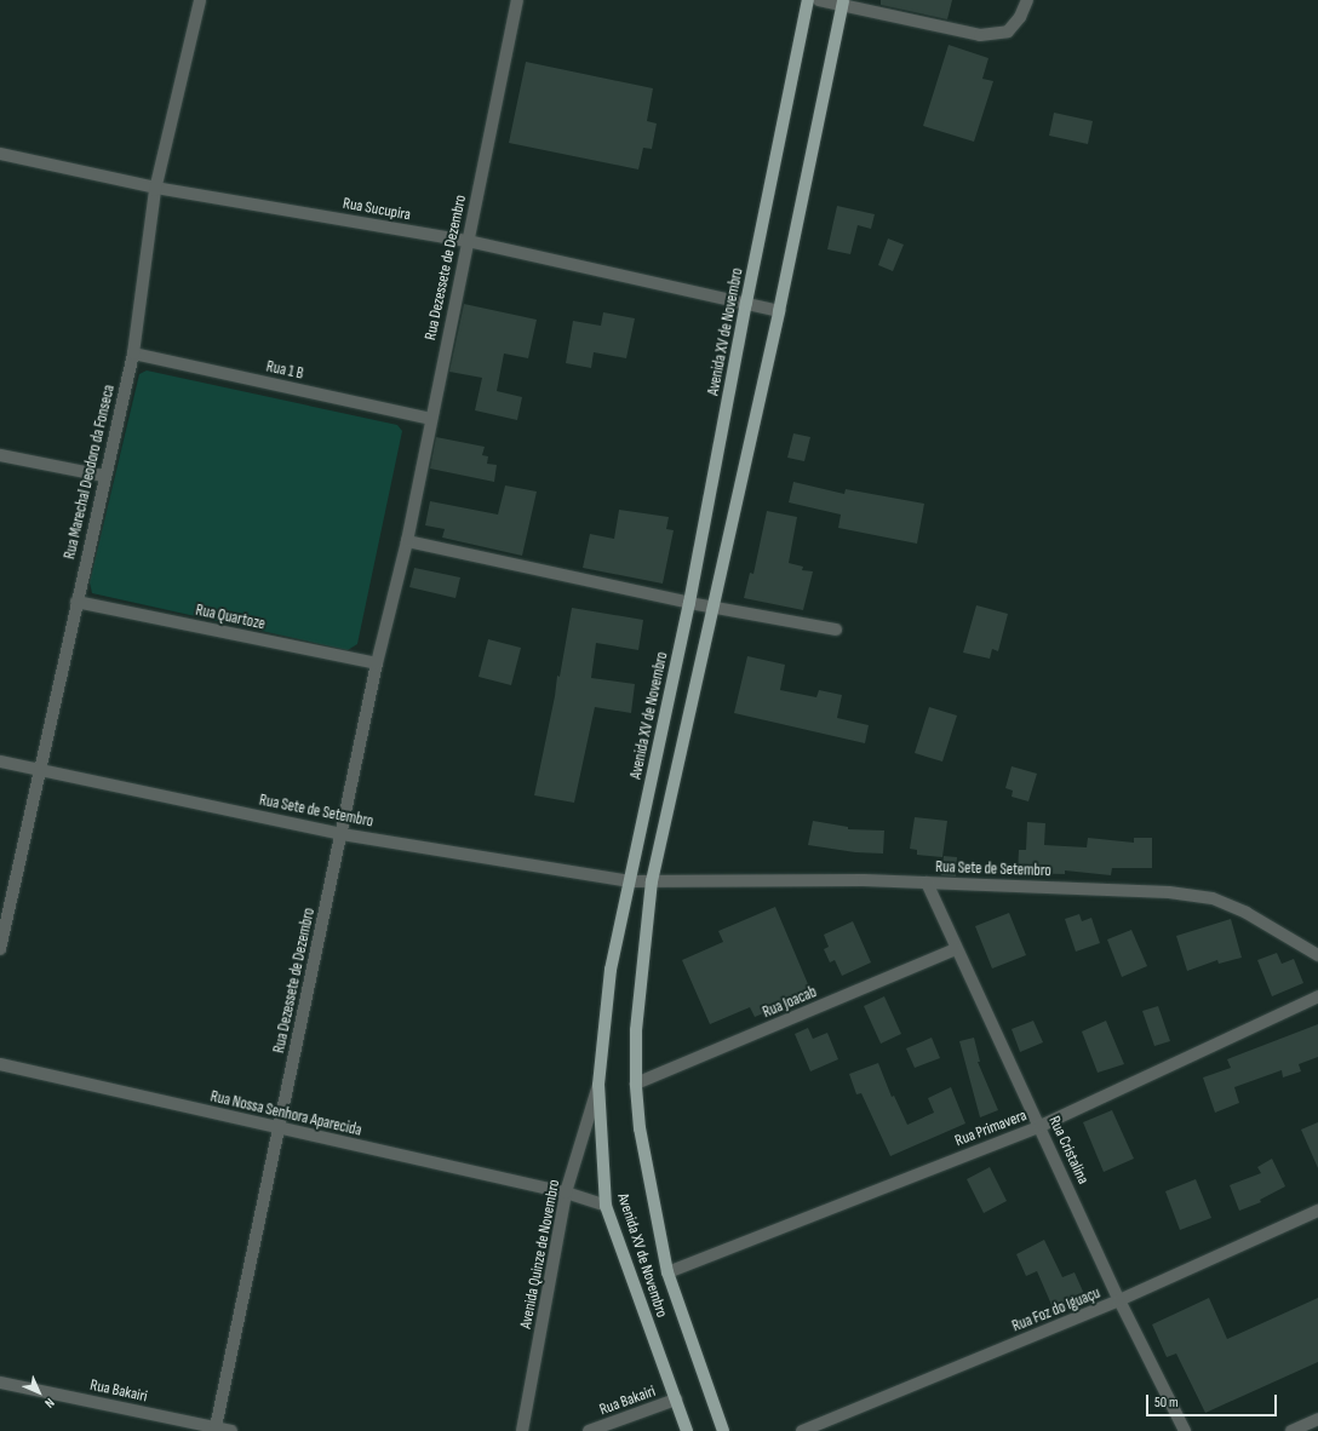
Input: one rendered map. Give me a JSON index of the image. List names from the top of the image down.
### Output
{
  "streets": {
    "main road": ["Avenida XV de Novembro"],
    "street": [
      "Rua Sucupira",
      "Rua Dezessete de Dezembro",
      "Rua 1 B",
      "Rua Marechal Deodoro da Fonseca",
      "Rua Quartoze",
      "Rua Sete de Setembro",
      "Rua Joacab",
      "Rua Nossa Senhora Aparecida",
      "Rua Primavera",
      "Rua Cristalina",
      "Avenida Quinze de Novembro",
      "Rua Foz do Iguaçu",
      "Rua Bakairi"
    ]
  },
  "crossings": [
    ["Rua Sucupira", "Rua Dezessete de Dezembro"],
    ["Rua Sucupira", "Avenida XV de Novembro"],
    ["Rua Sucupira", "Rua Marechal Deodoro da Fonseca"],
    ["Rua Dezessete de Dezembro", "Rua 1 B"],
    ["Rua Dezessete de Dezembro", "Rua Quartoze"],
    ["Rua Dezessete de Dezembro", "Rua Sete de Setembro"],
    ["Rua Dezessete de Dezembro", "Rua Nossa Senhora Aparecida"],
    ["Rua Dezessete de Dezembro", "Rua Bakairi"],
    ["Avenida XV de Novembro", "Rua Sete de Setembro"],
    ["Avenida XV de Novembro", "Rua Joacab"],
    ["Avenida XV de Novembro", "Rua Nossa Senhora Aparecida"],
    ["Avenida XV de Novembro", "Rua Primavera"],
    ["Avenida XV de Novembro", "Avenida Quinze de Novembro"],
    ["Avenida XV de Novembro", "Rua Bakairi"],
    ["Rua 1 B", "Rua Marechal Deodoro da Fonseca"],
    ["Rua Marechal Deodoro da Fonseca", "Rua Quartoze"],
    ["Rua Marechal Deodoro da Fonseca", "Rua Sete de Setembro"],
    ["Rua Sete de Setembro", "Rua Cristalina"],
    ["Rua Joacab", "Rua Cristalina"],
    ["Rua Nossa Senhora Aparecida", "Avenida Quinze de Novembro"],
    ["Rua Primavera", "Rua Cristalina"],
    ["Rua Cristalina", "Rua Foz do Iguaçu"]
  ],
  "scale_bar": "50 m",
  "north": "bottom right"
}
